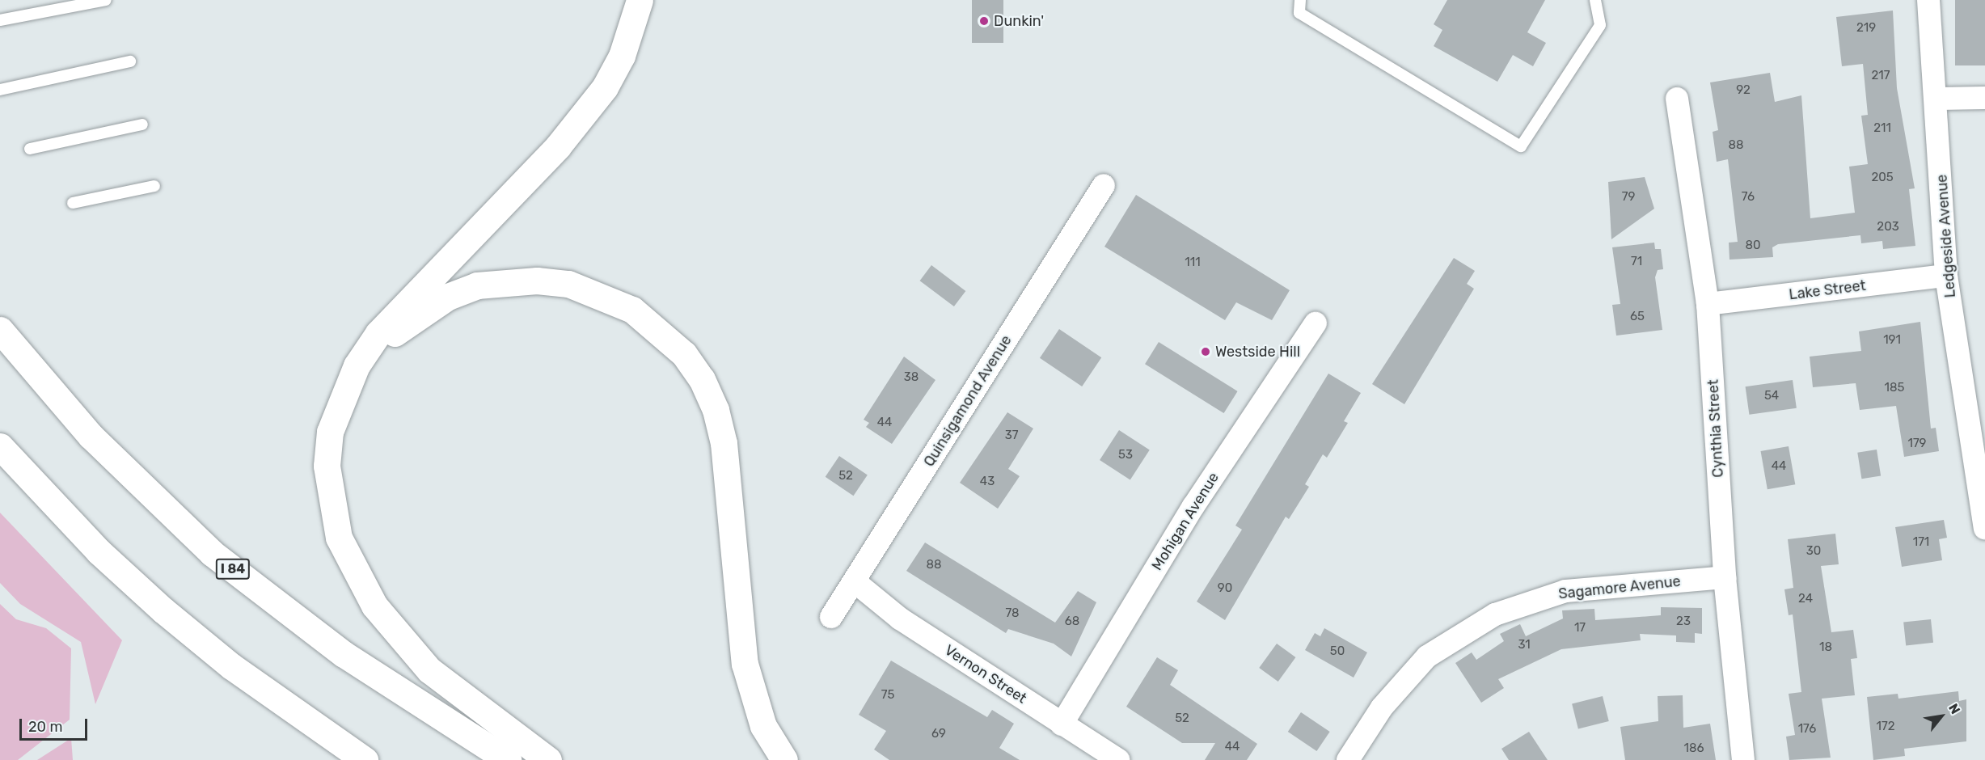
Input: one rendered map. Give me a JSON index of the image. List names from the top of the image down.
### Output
{
  "streets": {
    "highway": ["I 84"],
    "street": [
      "Ledgeside Avenue",
      "Lake Street",
      "Quinsigamond Avenue",
      "Cynthia Street",
      "Mohigan Avenue",
      "Sagamore Avenue",
      "Vernon Street"
    ]
  },
  "crossings": [
    ["Ledgeside Avenue", "Lake Street"],
    ["Lake Street", "Cynthia Street"],
    ["Quinsigamond Avenue", "Vernon Street"],
    ["Cynthia Street", "Sagamore Avenue"],
    ["Mohigan Avenue", "Vernon Street"]
  ],
  "places": ["Dunkin'", "Westside Hill"],
  "house_numbers": [
    "219",
    "217",
    "92",
    "211",
    "88",
    "205",
    "79",
    "76",
    "203",
    "80",
    "71",
    "111",
    "65",
    "191",
    "38",
    "185",
    "54",
    "44",
    "37",
    "179",
    "53",
    "44",
    "52",
    "43",
    "171",
    "30",
    "88",
    "90",
    "24",
    "78",
    "68",
    "23",
    "17",
    "31",
    "18",
    "50",
    "75",
    "52",
    "172",
    "176",
    "69",
    "44",
    "186"
  ],
  "scale_bar": "20 m",
  "north": "top right"
}
